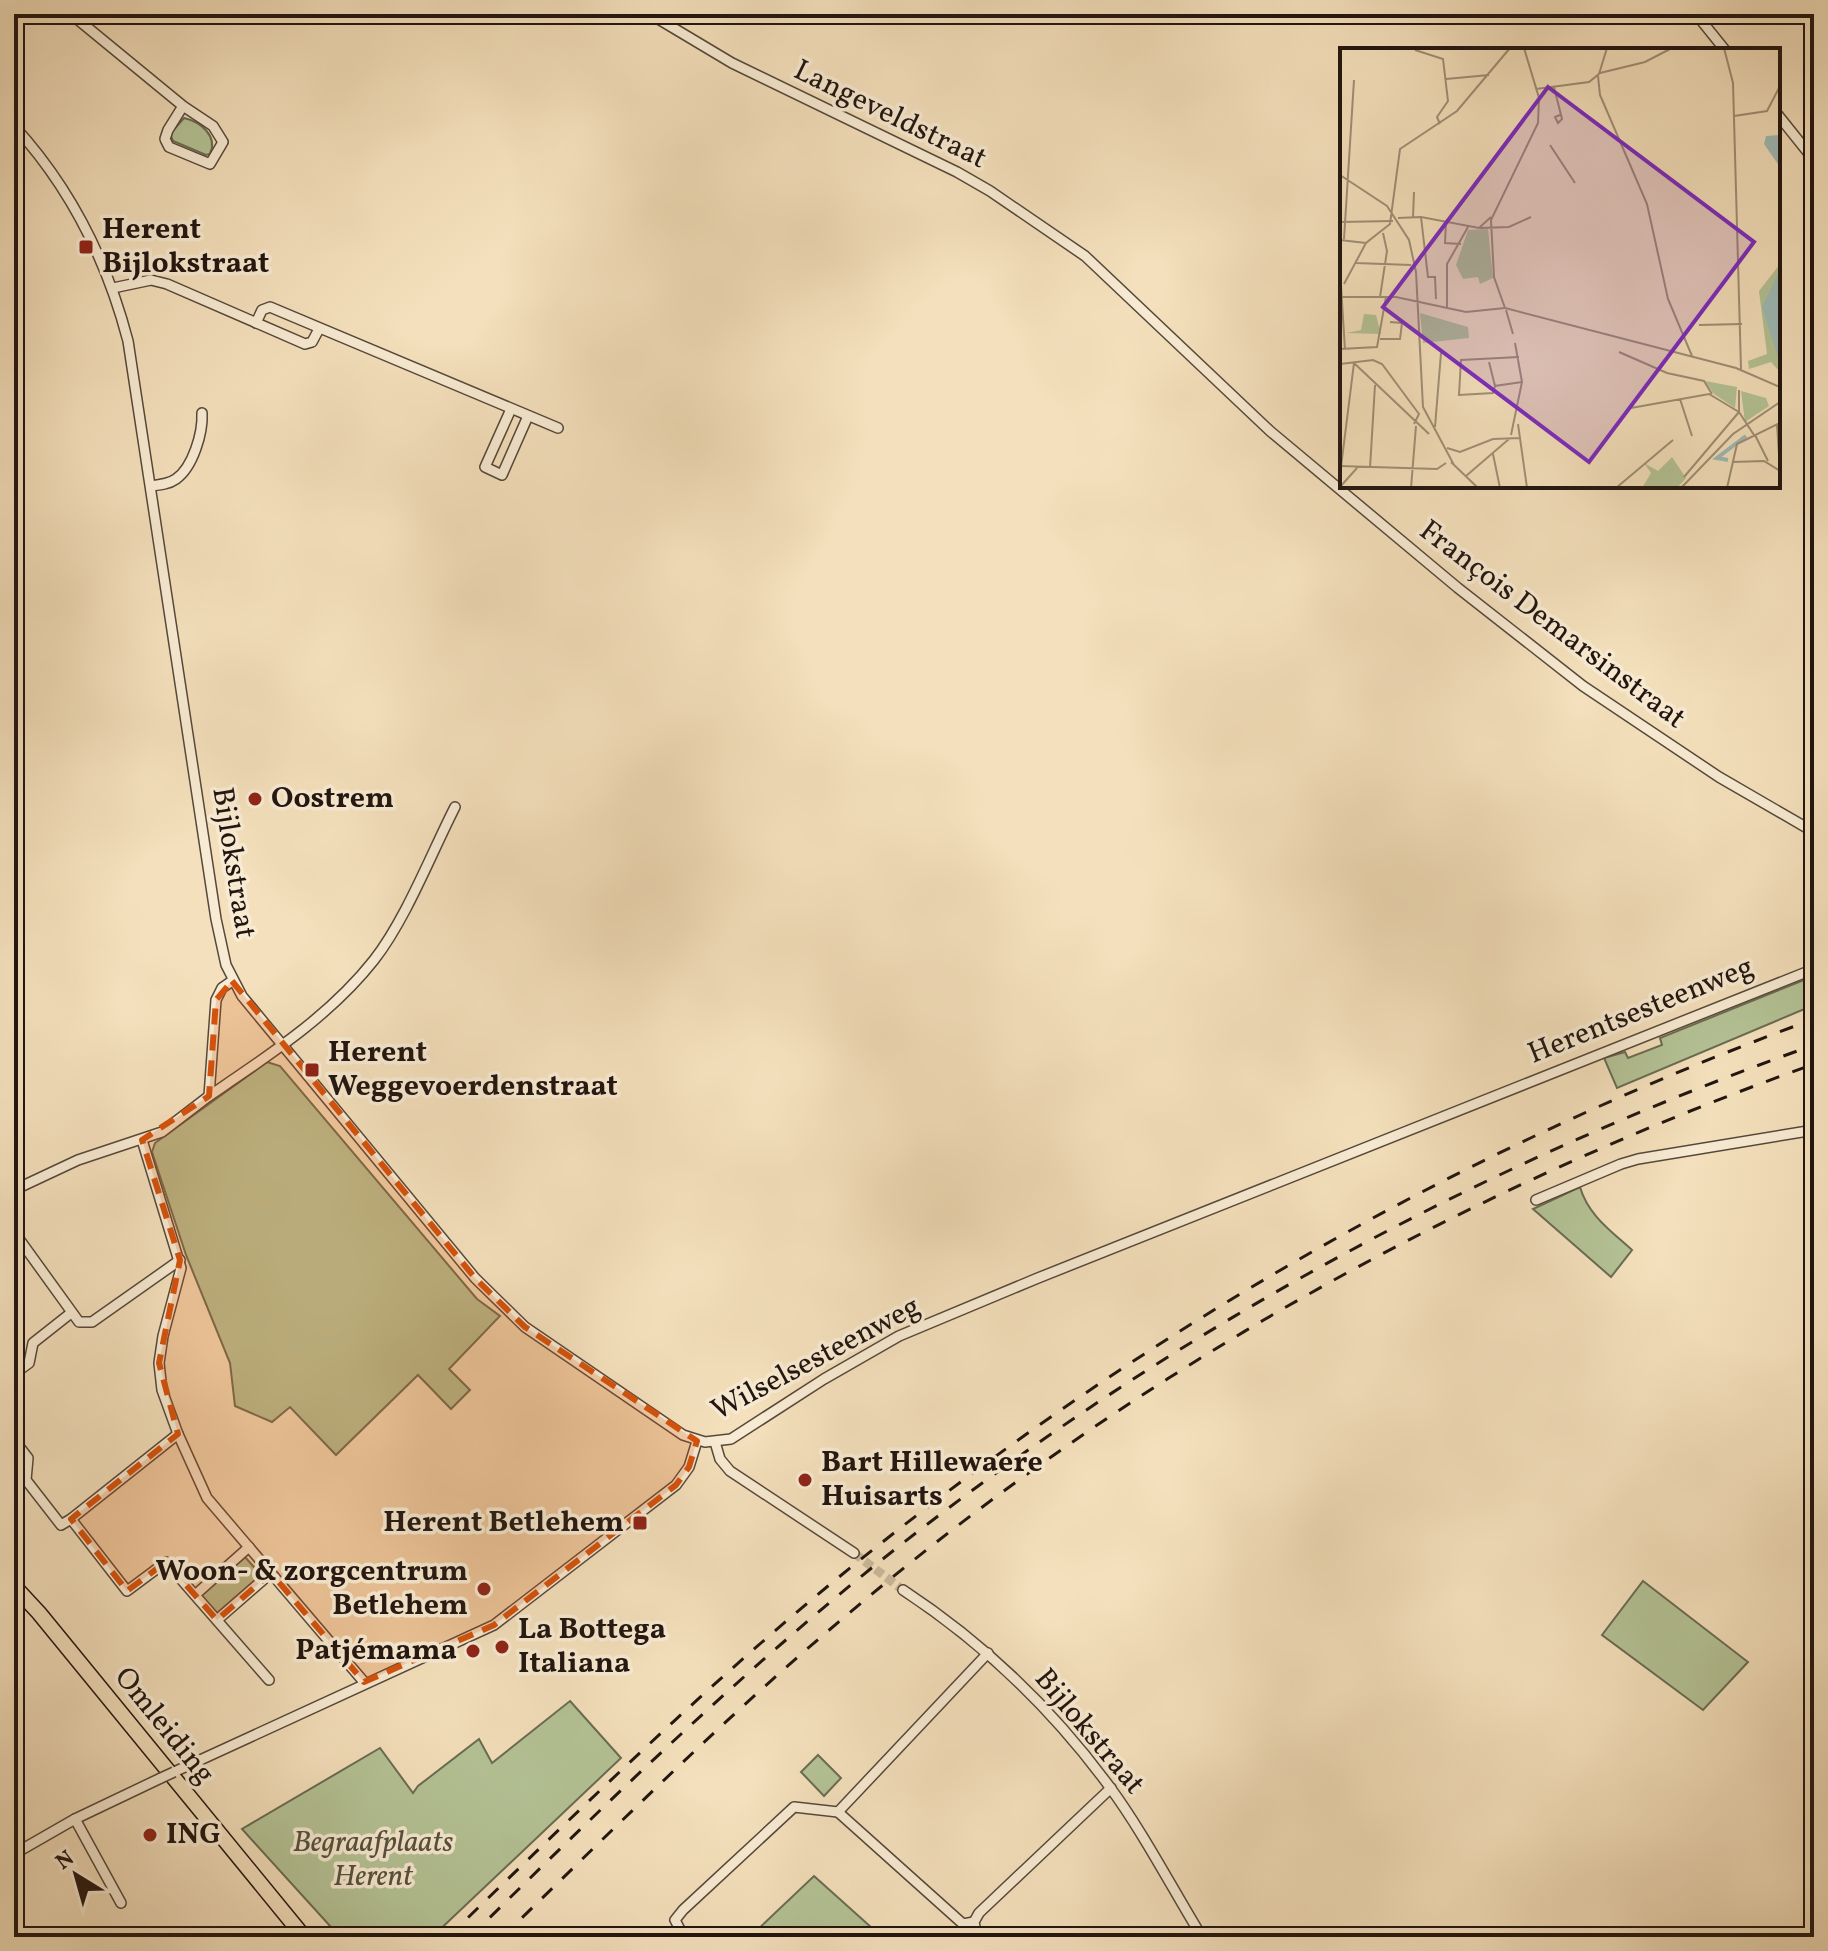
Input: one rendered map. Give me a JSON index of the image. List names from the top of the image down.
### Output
{
  "streets": {
    "main road": ["Omleiding"],
    "street": [
      "Langeveldstraat",
      "François Demarsinstraat",
      "Bijlokstraat",
      "Herentsesteenweg",
      "Wilselsesteenweg"
    ]
  },
  "crossings": [
    ["Langeveldstraat", "François Demarsinstraat"],
    ["Bijlokstraat", "Wilselsesteenweg"],
    ["Herentsesteenweg", "Wilselsesteenweg"]
  ],
  "parks": ["Begraafplaats Herent"],
  "places": {
    "transit": ["Herent Bijlokstraat", "Herent Weggevoerdenstraat", "Herent Betlehem"],
    "other": [
      "Oostrem",
      "Bart Hillewaere Huisarts",
      "Woon- & zorgcentrum Betlehem",
      "La Bottega Italiana",
      "Patjémama",
      "ING"
    ]
  },
  "north": "top left"
}
